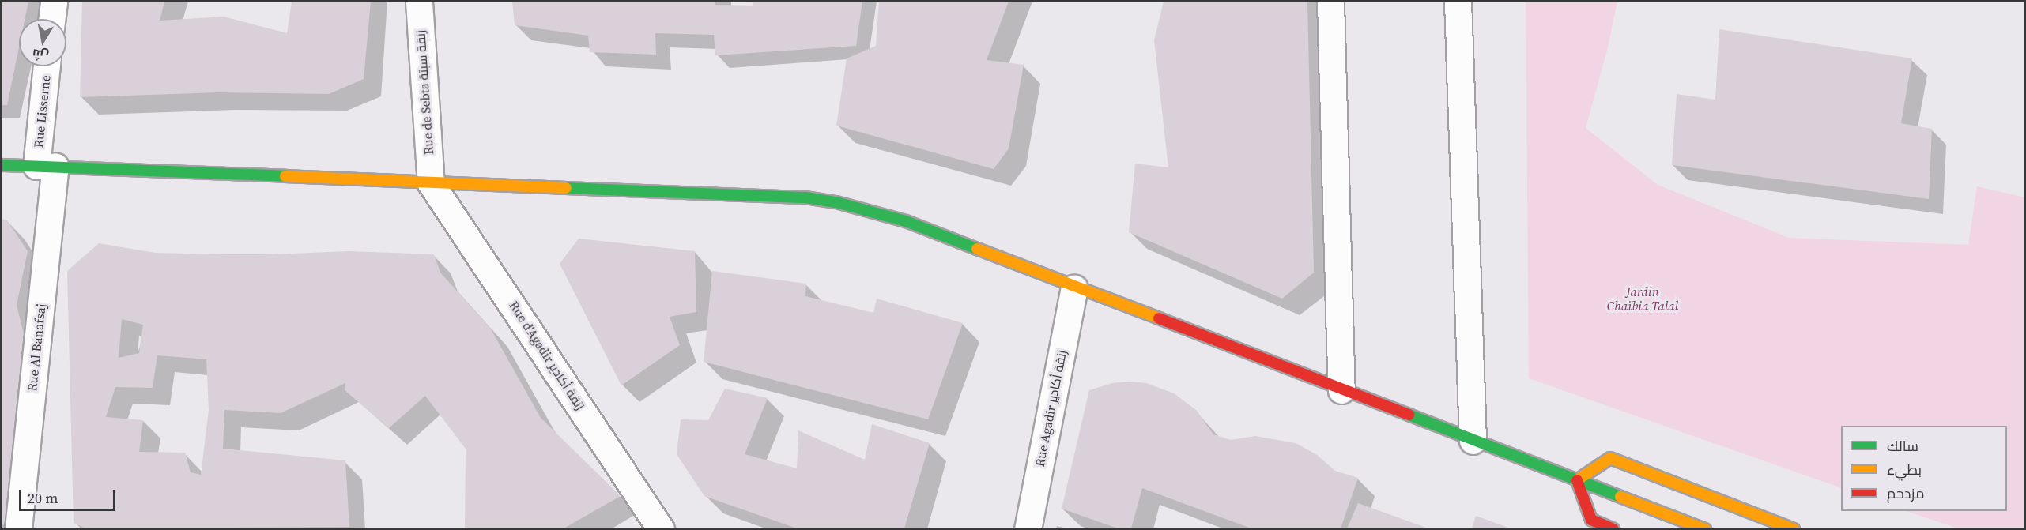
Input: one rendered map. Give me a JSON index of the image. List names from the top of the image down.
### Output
{
  "streets": {
    "street": [
      "Rue de Sebta زنقة سبتة",
      "Rue Lisserne",
      "Rue Al Banafsaj",
      "Rue d'Agadir زنقة أكادير",
      "Rue Agadir زنقة أكادير"
    ]
  },
  "crossings": [
    ["Rue de Sebta زنقة سبتة", "Rue d'Agadir زنقة أكادير"],
    ["Rue Lisserne", "Rue Al Banafsaj"]
  ],
  "parks": ["Jardin Chaïbia Talal"],
  "legend": ["سالك", "بطيء", "مزدحم"],
  "scale_bar": "20 m",
  "north": "bottom"
}
